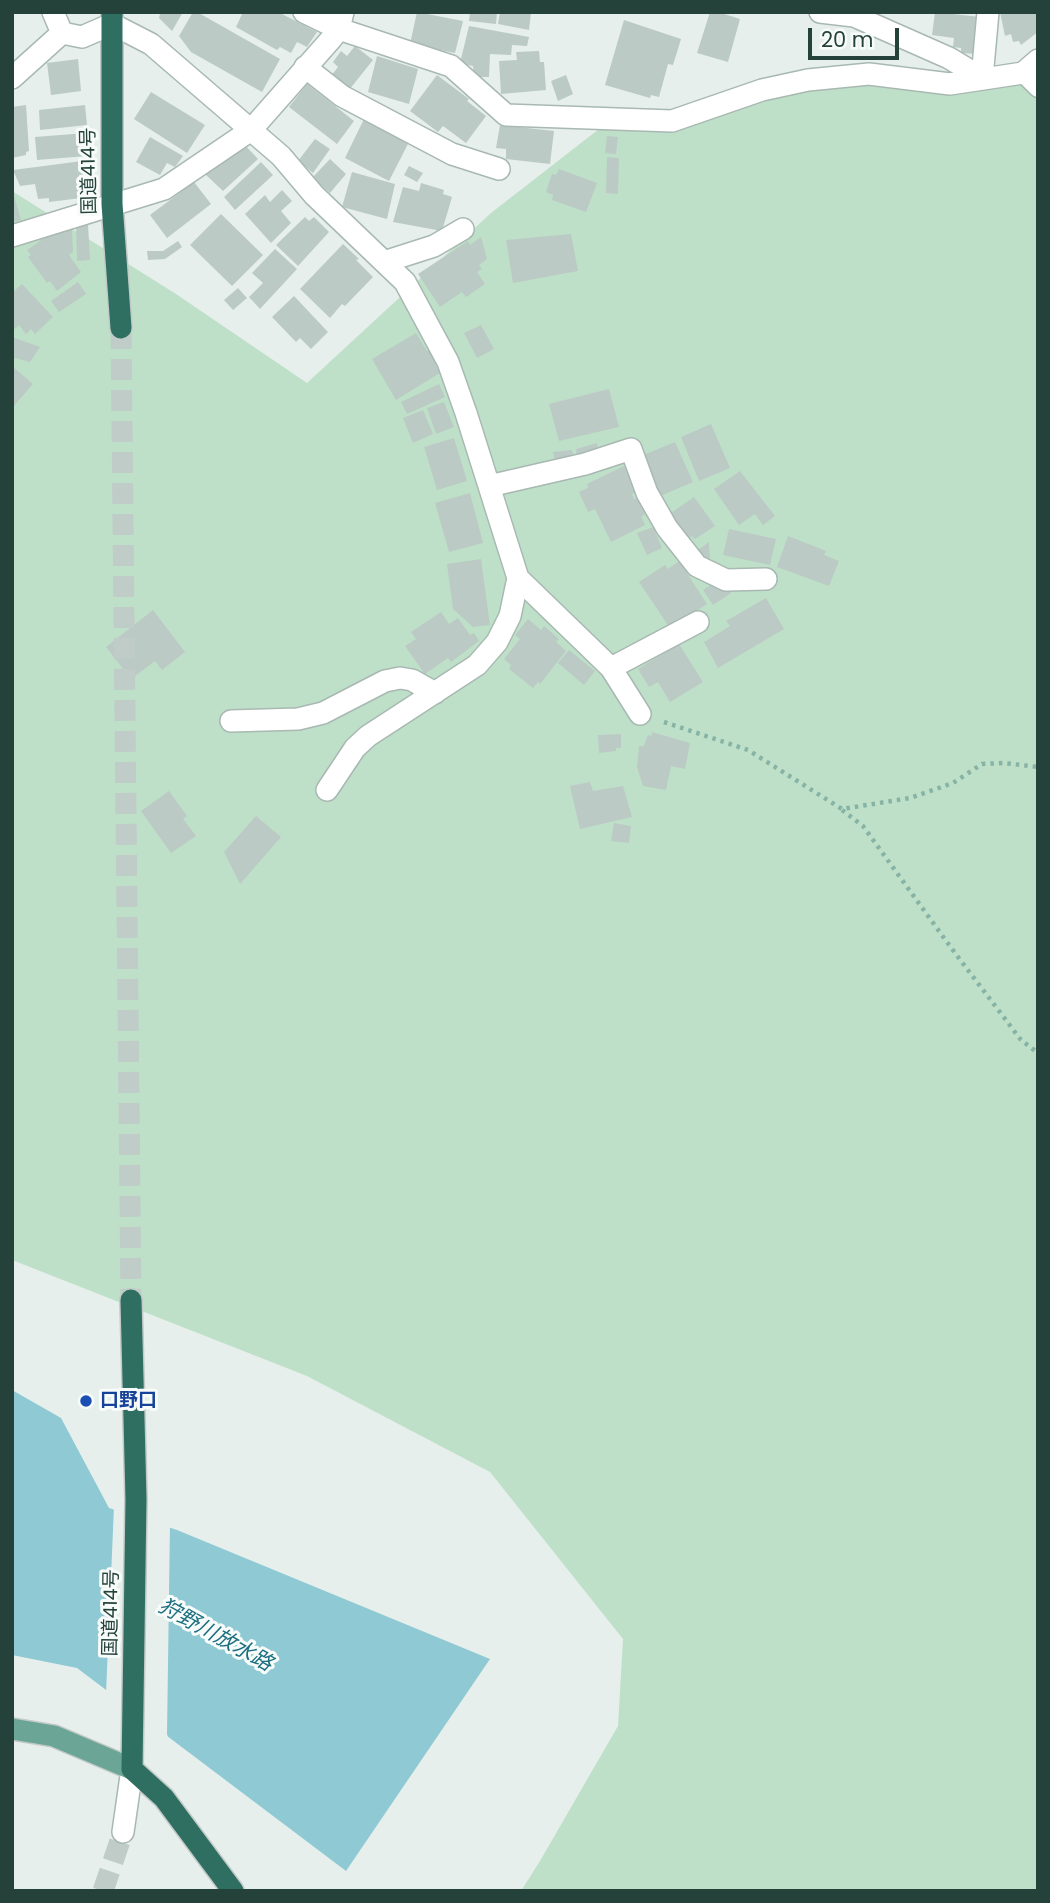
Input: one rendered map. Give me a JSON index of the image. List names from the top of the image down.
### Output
{
  "streets": {
    "highway": ["国道414号"]
  },
  "water": ["狩野川放水路"],
  "places": ["口野口"],
  "scale_bar": "20 m"
}
